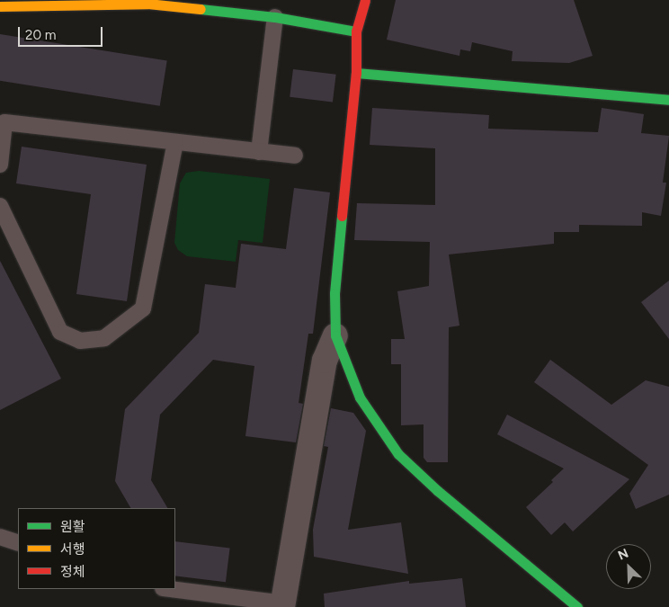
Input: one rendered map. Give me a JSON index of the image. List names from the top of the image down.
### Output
{
  "legend": ["원활", "서행", "정체"],
  "scale_bar": "20 m",
  "north": "top left"
}
